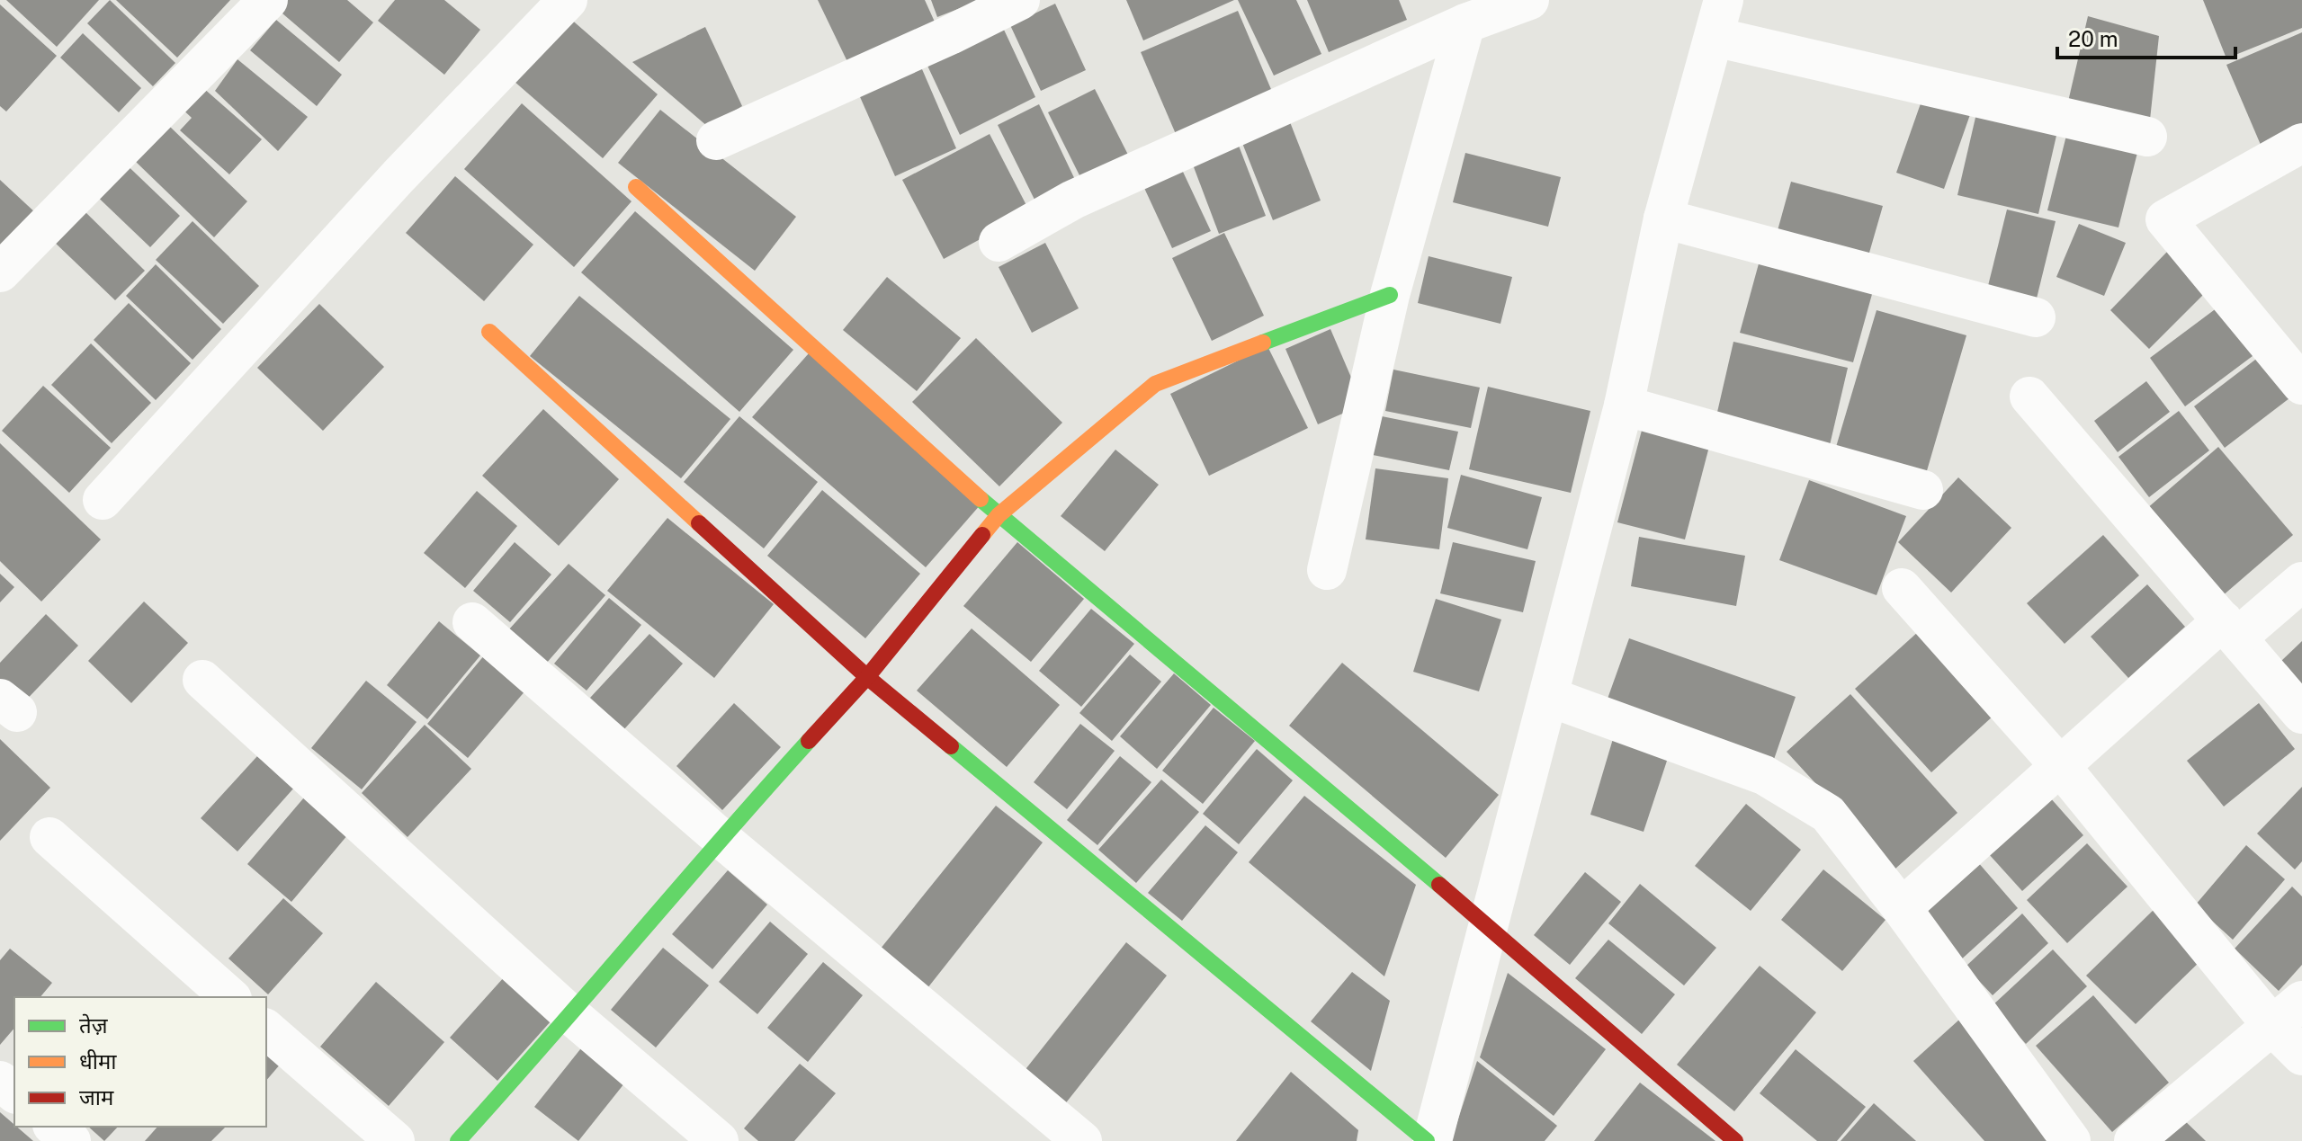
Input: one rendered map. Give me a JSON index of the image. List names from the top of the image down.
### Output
{
  "legend": ["तेज़", "धीमा", "जाम"],
  "scale_bar": "20 m"
}
